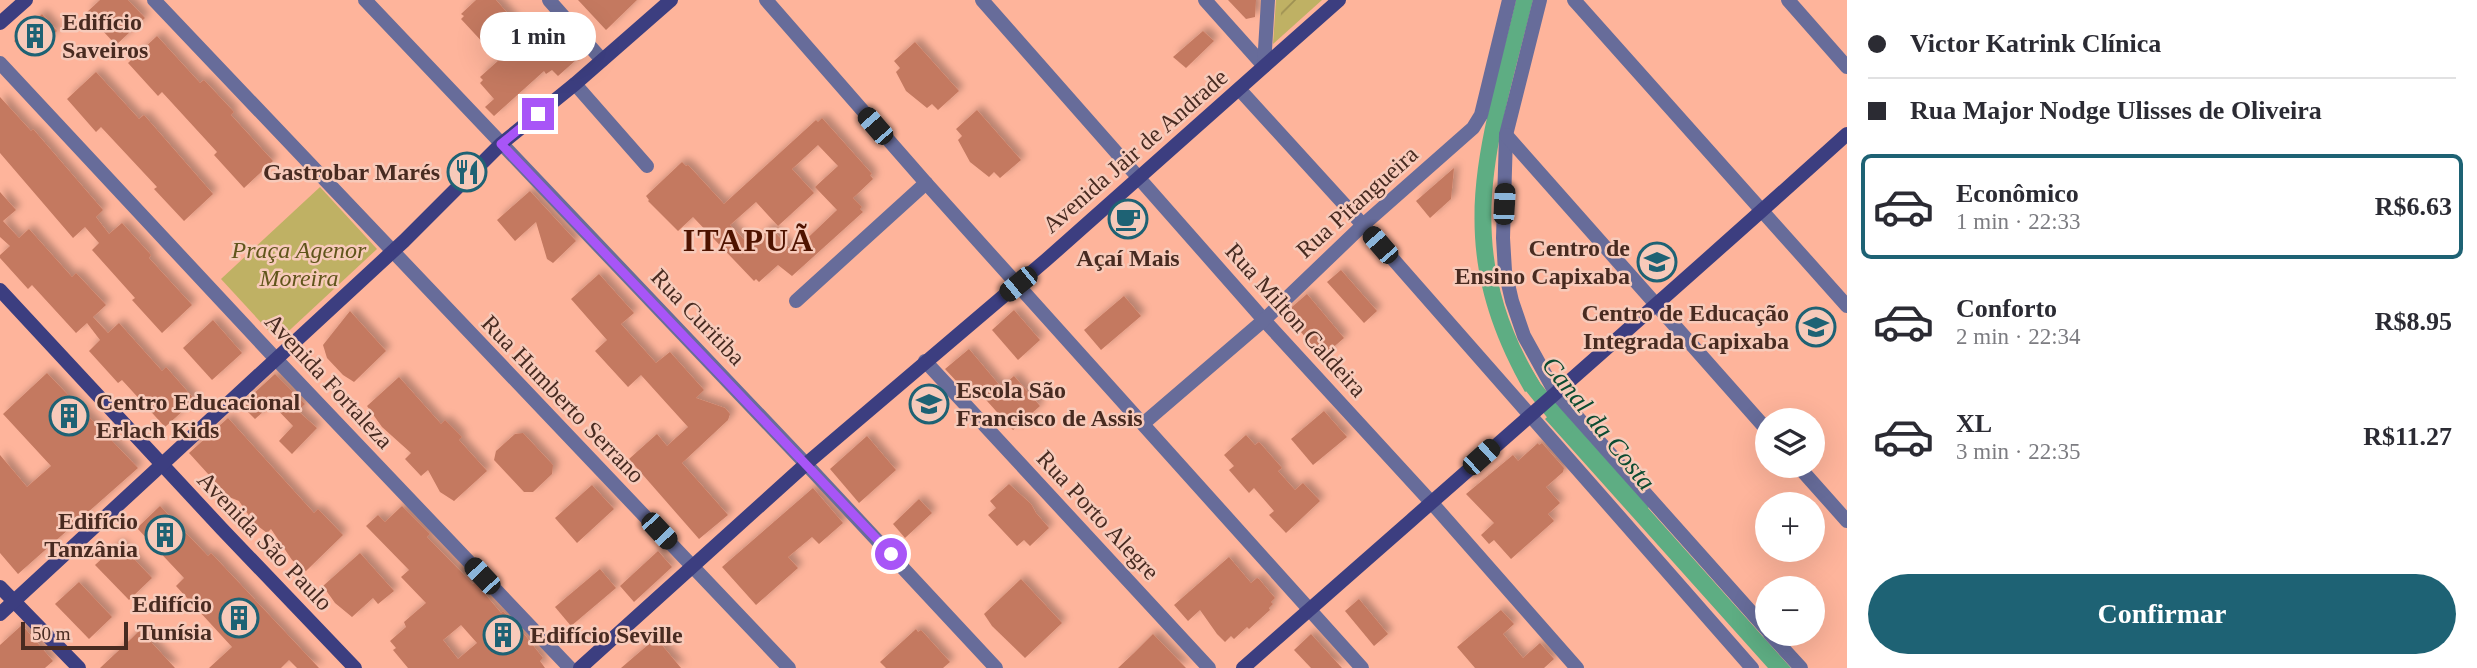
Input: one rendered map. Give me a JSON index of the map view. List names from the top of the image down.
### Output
{
  "streets": {
    "main road": ["Avenida Jair de Andrade", "Avenida São Paulo"],
    "street": [
      "Rua Pitangueira",
      "Rua Curitiba",
      "Rua Milton Caldeira",
      "Avenida Fortaleza",
      "Rua Humberto Serrano",
      "Rua Porto Alegre"
    ]
  },
  "crossings": [
    ["Avenida Jair de Andrade", "Rua Curitiba"],
    ["Avenida Jair de Andrade", "Rua Milton Caldeira"],
    ["Avenida Jair de Andrade", "Rua Humberto Serrano"],
    ["Avenida Jair de Andrade", "Rua Porto Alegre"],
    ["Rua Pitangueira", "Rua Milton Caldeira"]
  ],
  "districts": ["ITAPUÃ"],
  "water": ["Canal da Costa"],
  "parks": ["Praça Agenor Moreira"],
  "places": {
    "building": [
      "Edifício Saveiros",
      "Centro Educacional Erlach Kids",
      "Edifício Tanzânia",
      "Edifício Tunísia",
      "Edifício Seville"
    ],
    "restaurant": ["Gastrobar Marés"],
    "cafe": ["Açaí Mais"],
    "school or university": ["Centro de Ensino Capixaba", "Centro de Educação Integrada Capixaba", "Escola São Francisco de Assis"]
  },
  "scale_bar": "50 m",
  "page": {
    "banner": ["Victor Katrink Clínica", "Rua Major Nodge Ulisses de Oliveira"],
    "bubble": "1 min",
    "list": [
      {
        "name": "Econômico",
        "note": "1 min · 22:33",
        "value": "R$6.63"
      },
      {
        "name": "Conforto",
        "note": "2 min · 22:34",
        "value": "R$8.95"
      },
      {
        "name": "XL",
        "note": "3 min · 22:35",
        "value": "R$11.27"
      }
    ],
    "map_buttons": ["+", "−"],
    "buttons": "Confirmar",
    "scale": "50 m"
  }
}
